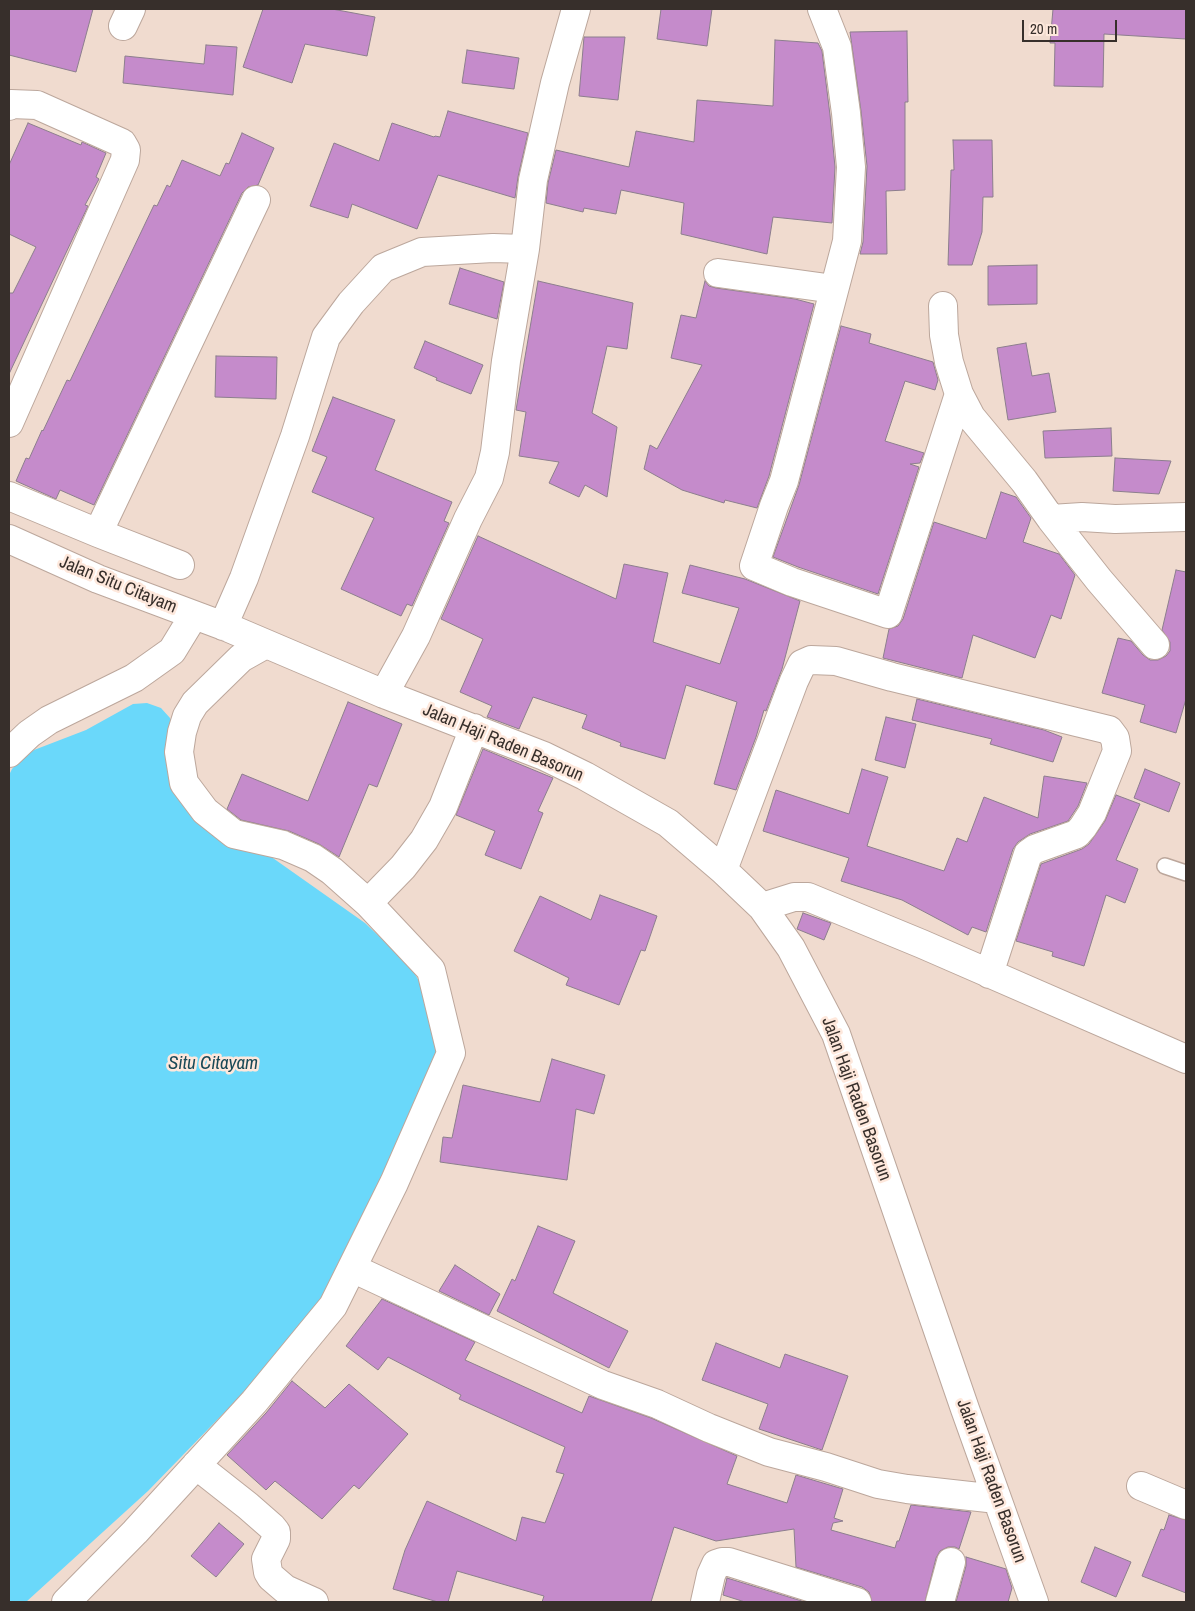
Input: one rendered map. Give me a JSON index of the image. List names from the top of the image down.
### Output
{
  "streets": {
    "street": ["Jalan Situ Citayam", "Jalan Haji Raden Basorun"]
  },
  "crossings": [
    ["Jalan Situ Citayam", "Jalan Haji Raden Basorun"]
  ],
  "water": ["Situ Citayam"],
  "scale_bar": "20 m"
}
